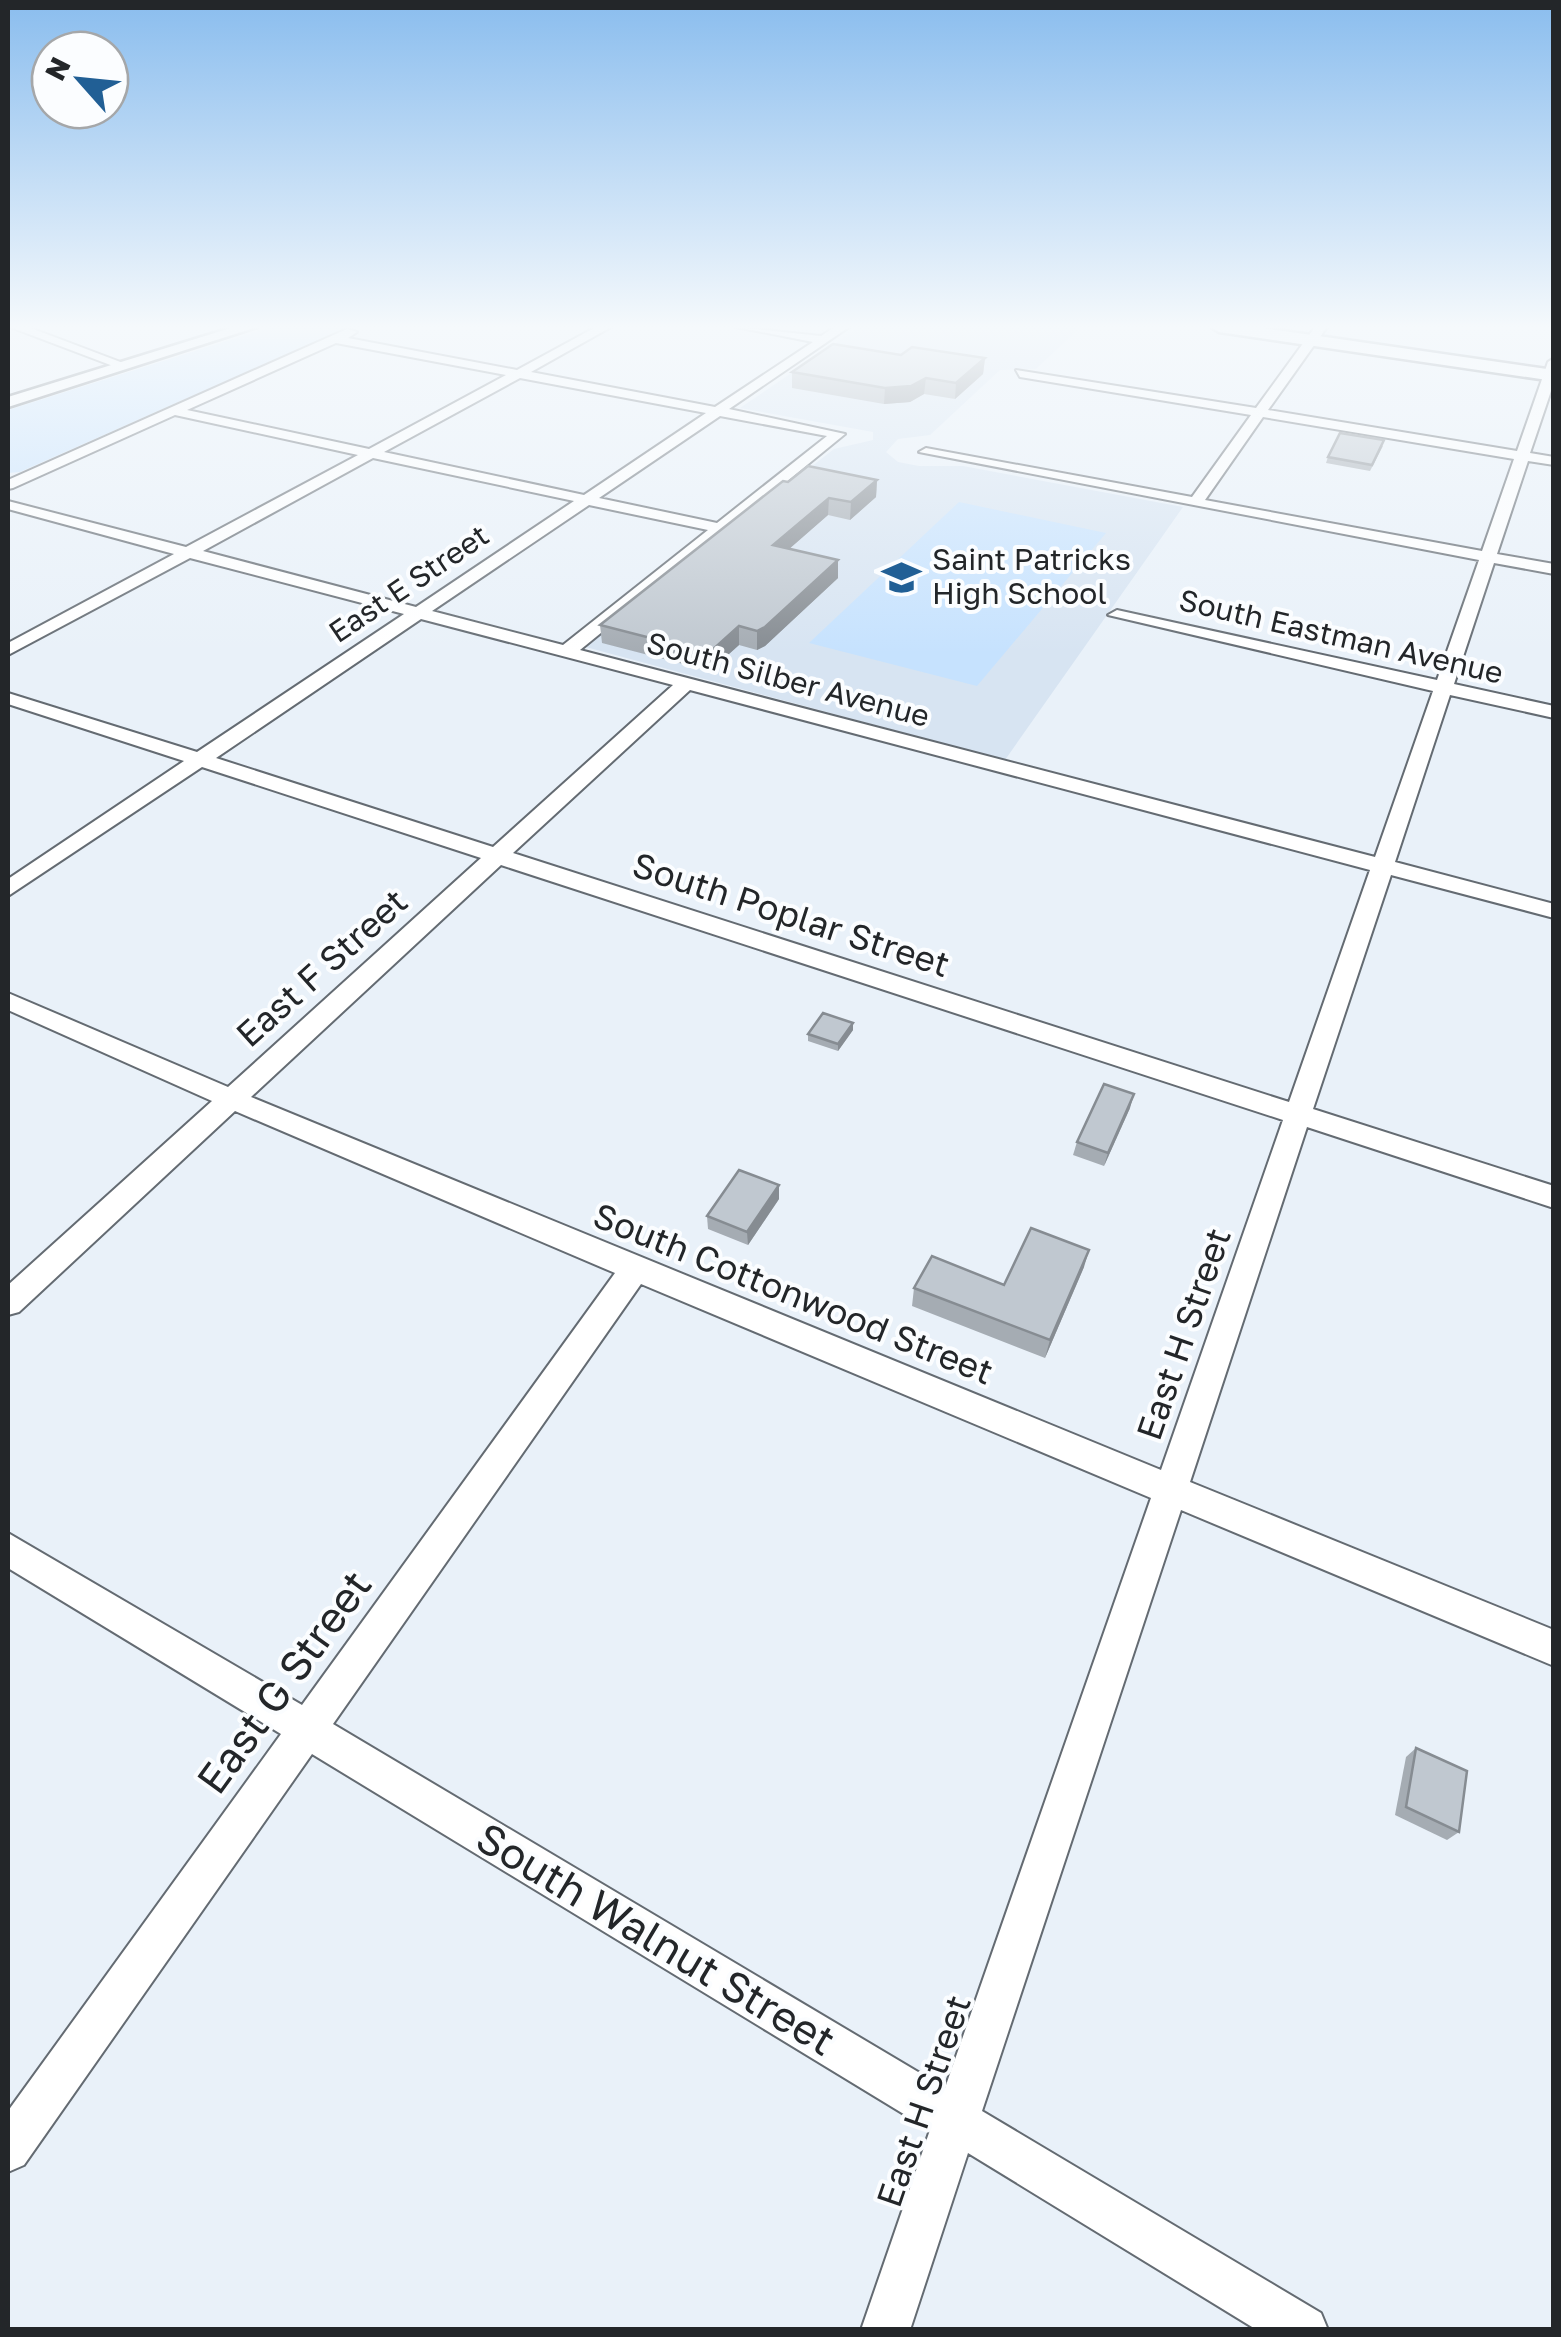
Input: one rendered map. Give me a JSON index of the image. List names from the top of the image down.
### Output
{
  "streets": {
    "street": [
      "East E Street",
      "South Eastman Avenue",
      "South Silber Avenue",
      "South Poplar Street",
      "East F Street",
      "South Cottonwood Street",
      "East H Street",
      "East G Street",
      "South Walnut Street"
    ]
  },
  "crossings": [
    ["East E Street", "South Silber Avenue"],
    ["East E Street", "South Poplar Street"],
    ["South Eastman Avenue", "East H Street"],
    ["South Silber Avenue", "East F Street"],
    ["South Silber Avenue", "East H Street"],
    ["South Poplar Street", "East F Street"],
    ["South Poplar Street", "East H Street"],
    ["East F Street", "South Cottonwood Street"],
    ["South Cottonwood Street", "East H Street"],
    ["South Cottonwood Street", "East G Street"],
    ["East H Street", "South Walnut Street"],
    ["East G Street", "South Walnut Street"]
  ],
  "places": {
    "school or university": ["Saint Patricks High School"]
  },
  "north": "top left"
}
